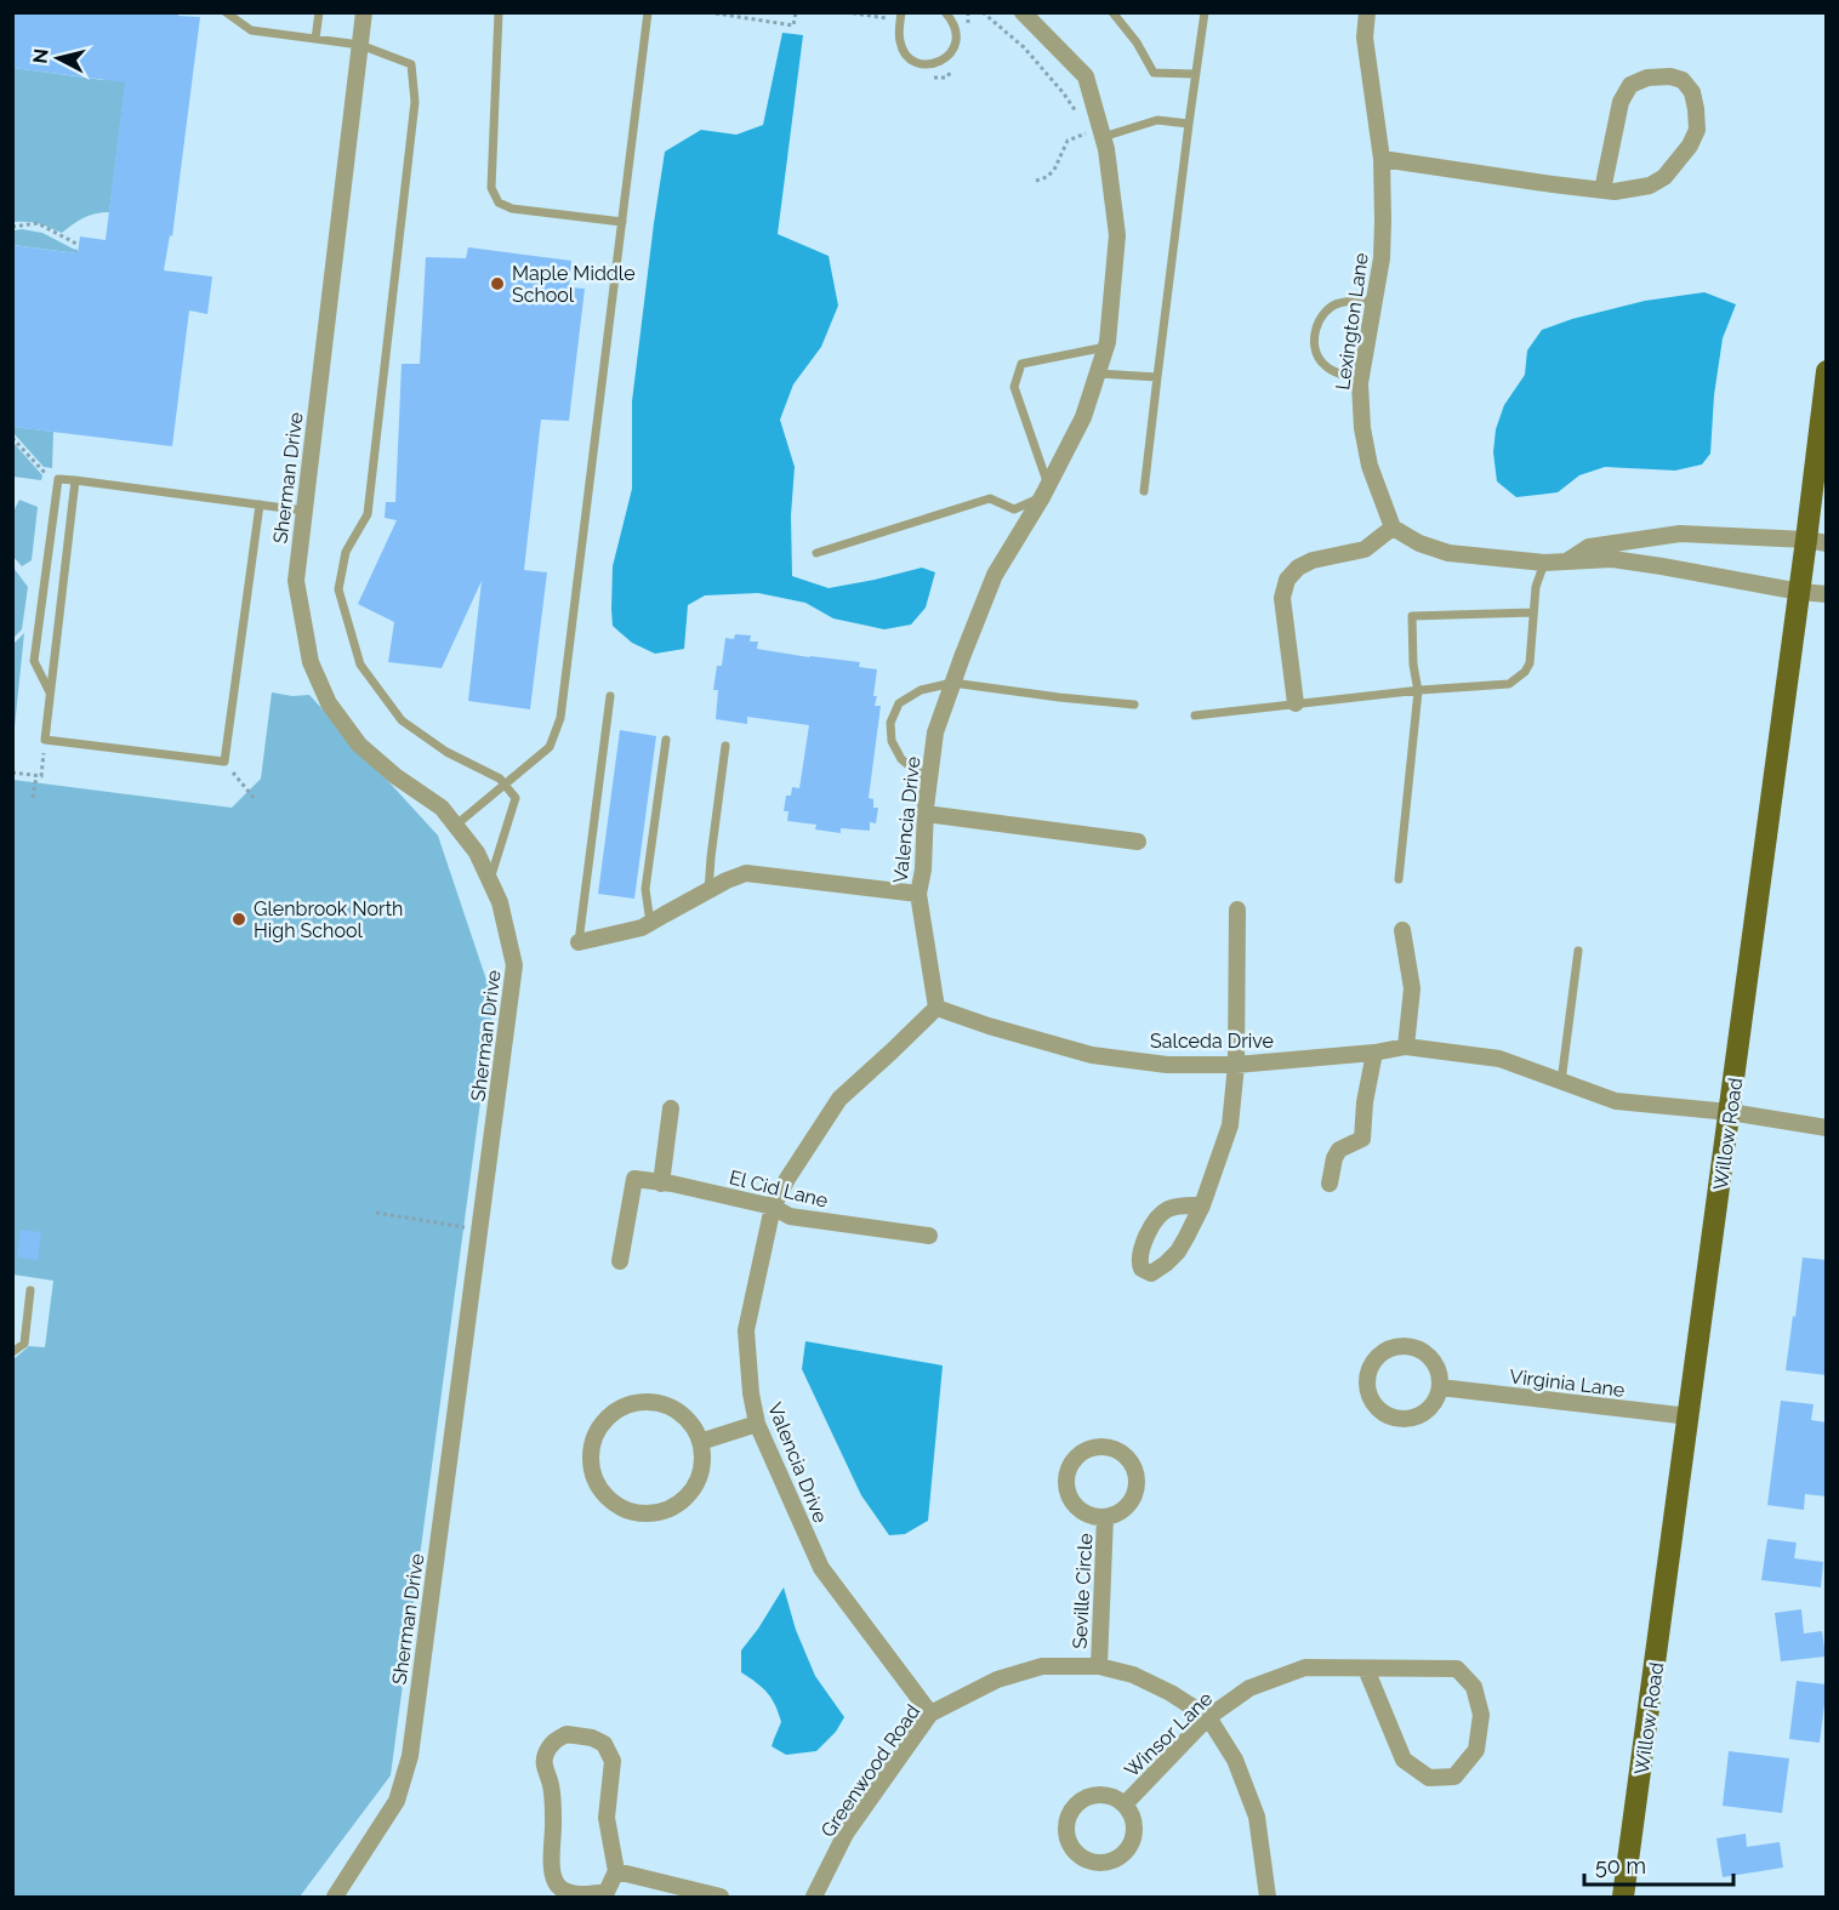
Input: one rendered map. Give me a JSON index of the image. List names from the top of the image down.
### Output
{
  "streets": {
    "main road": ["Willow Road"],
    "street": [
      "Lexington Lane",
      "Sherman Drive",
      "Valencia Drive",
      "Salceda Drive",
      "El Cid Lane",
      "Virginia Lane",
      "Seville Circle",
      "Winsor Lane",
      "Greenwood Road"
    ]
  },
  "crossings": [
    ["Valencia Drive", "Salceda Drive"],
    ["Valencia Drive", "El Cid Lane"],
    ["Valencia Drive", "Greenwood Road"],
    ["Salceda Drive", "Willow Road"],
    ["Willow Road", "Virginia Lane"],
    ["Seville Circle", "Greenwood Road"],
    ["Winsor Lane", "Greenwood Road"]
  ],
  "places": ["Maple Middle School", "Glenbrook North High School"],
  "scale_bar": "50 m",
  "north": "left"
}
